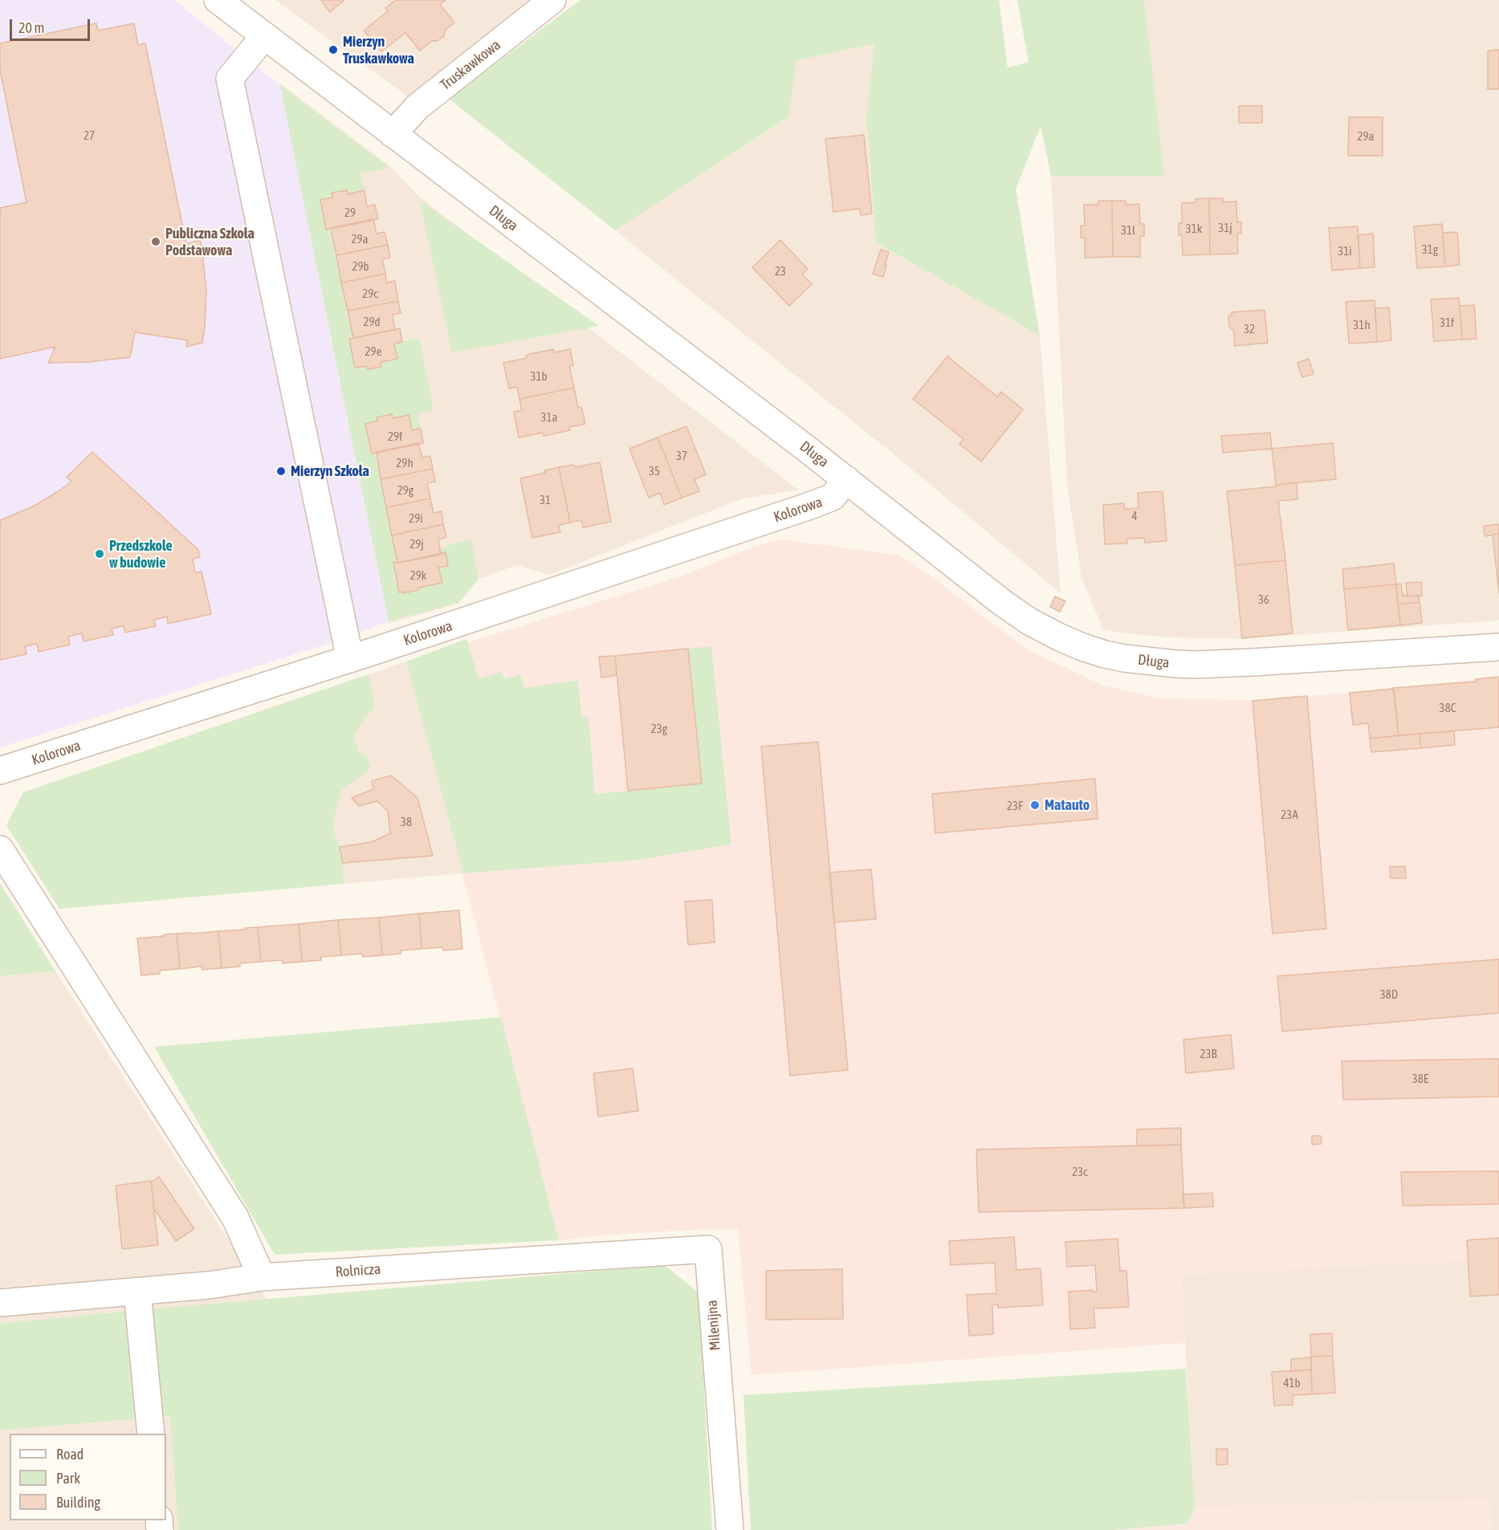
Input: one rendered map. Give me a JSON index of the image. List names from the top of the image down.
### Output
{
  "streets": {
    "street": [
      "Truskawkowa",
      "Długa",
      "Kolorowa",
      "Rolnicza",
      "Milenijna"
    ]
  },
  "crossings": [
    ["Truskawkowa", "Długa"],
    ["Długa", "Kolorowa"],
    ["Rolnicza", "Milenijna"]
  ],
  "places": [
    "Mierzyn Truskawkowa",
    "Publiczna Szkoła Podstawowa",
    "Mierzyn Szkoła",
    "Przedszkole w budowie",
    "Matauto"
  ],
  "house_numbers": [
    "27",
    "29a",
    "29",
    "31j",
    "31k",
    "31l",
    "29a",
    "31g",
    "31i",
    "29b",
    "23",
    "29c",
    "29d",
    "31f",
    "31h",
    "32",
    "29e",
    "31b",
    "31a",
    "29f",
    "37",
    "29h",
    "35",
    "29g",
    "31",
    "4",
    "29i",
    "29j",
    "29k",
    "36",
    "38C",
    "23g",
    "23F",
    "23A",
    "38",
    "38D",
    "23B",
    "38E",
    "23c",
    "41b"
  ],
  "legend": ["Road", "Park", "Building"],
  "scale_bar": "20 m"
}
